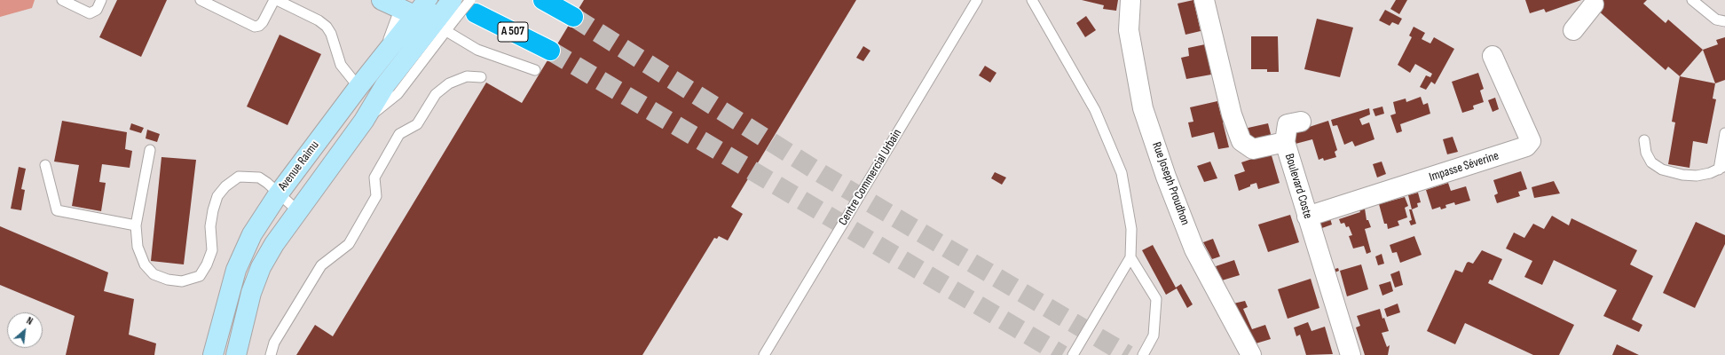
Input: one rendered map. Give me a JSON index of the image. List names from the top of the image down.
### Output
{
  "streets": {
    "highway": ["A 507"],
    "street": [
      "Avenue Raimu",
      "Impasse Séverine",
      "Rue Joseph Proudhon",
      "Boulevard Coste"
    ],
    "lane": ["Centre Commercial Urbain"]
  },
  "crossings": [
    ["Impasse Séverine", "Boulevard Coste"]
  ],
  "north": "top right"
}
